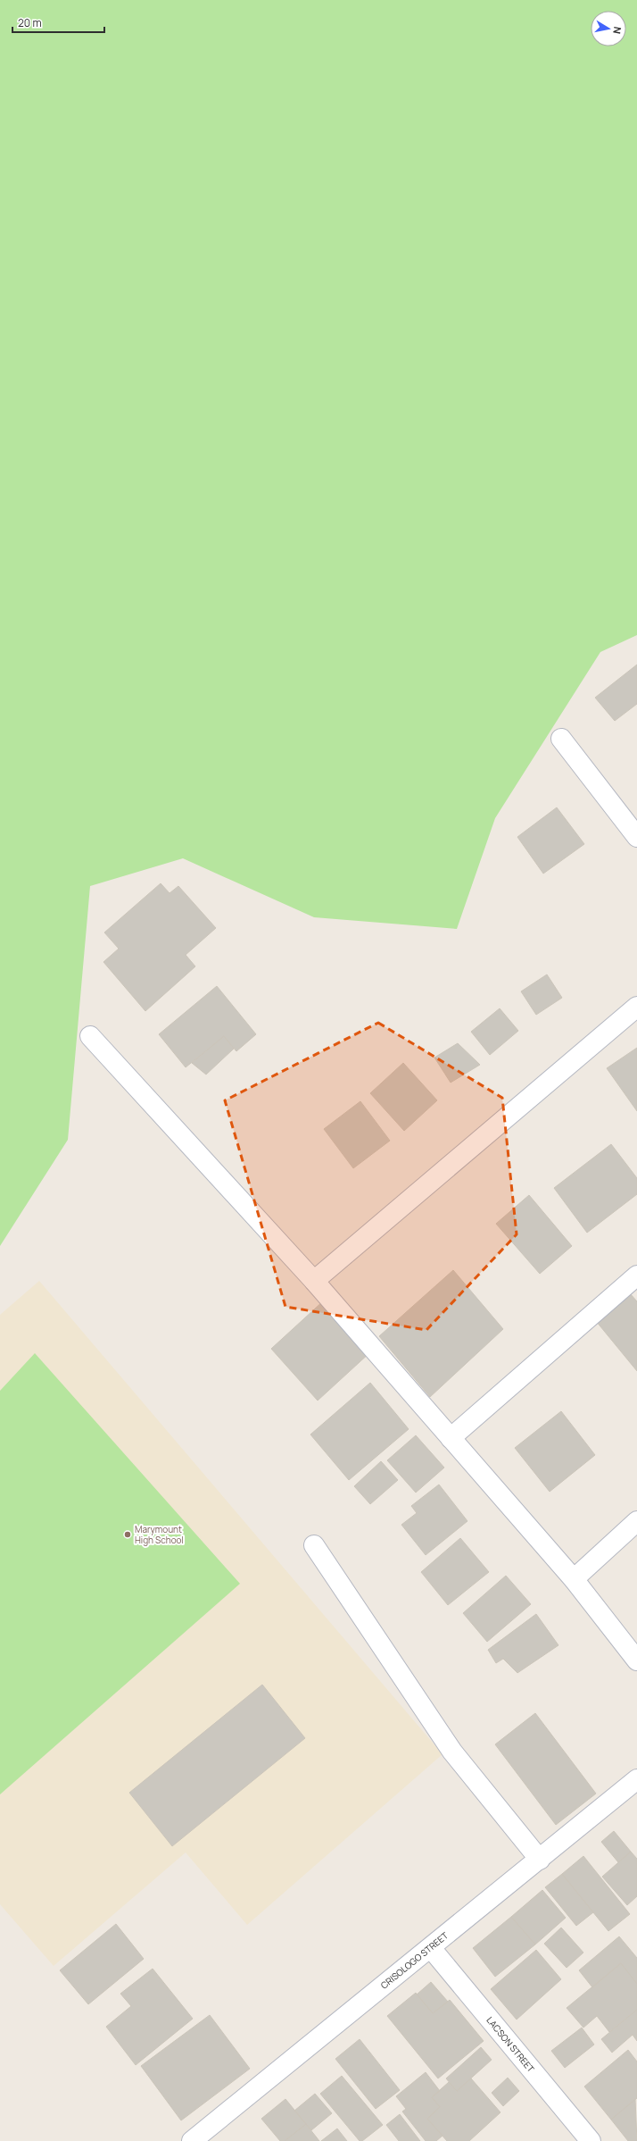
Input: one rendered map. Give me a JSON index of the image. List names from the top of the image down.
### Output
{
  "streets": {
    "street": ["CRISOLOGO STREET", "LACSON STREET"]
  },
  "crossings": [
    ["CRISOLOGO STREET", "LACSON STREET"]
  ],
  "places": ["Marymount High School"],
  "scale_bar": "20 m",
  "north": "right"
}
